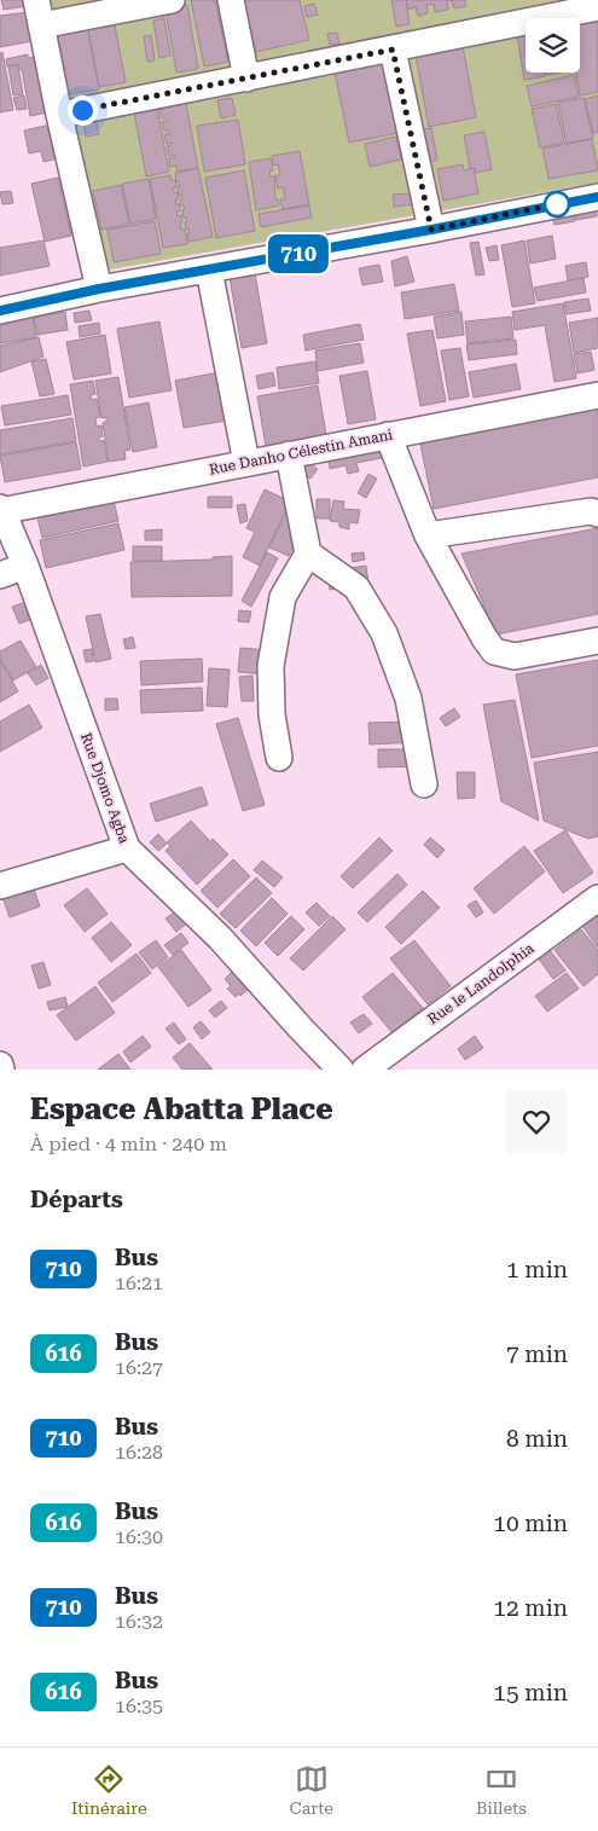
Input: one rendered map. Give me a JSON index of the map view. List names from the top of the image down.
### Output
{
  "streets": {
    "street": ["Rue Danho Célestin Amani", "Rue Djomo Agba", "Rue le Landolphia"]
  },
  "crossings": [
    ["Rue Danho Célestin Amani", "Rue Djomo Agba"]
  ],
  "lines": ["bus line 710"],
  "page": {
    "on_map": "710",
    "heading": [
      ["Espace Abatta Place", "À pied · 4 min · 240 m"],
      "Départs"
    ],
    "list": [
      {
        "mark": "710",
        "name": "Bus",
        "note": "16:21",
        "value": "1 min"
      },
      {
        "mark": "616",
        "name": "Bus",
        "note": "16:27",
        "value": "7 min"
      },
      {
        "mark": "710",
        "name": "Bus",
        "note": "16:28",
        "value": "8 min"
      },
      {
        "mark": "616",
        "name": "Bus",
        "note": "16:30",
        "value": "10 min"
      },
      {
        "mark": "710",
        "name": "Bus",
        "note": "16:32",
        "value": "12 min"
      },
      {
        "mark": "616",
        "name": "Bus",
        "note": "16:35",
        "value": "15 min"
      }
    ],
    "tabs": ["Itinéraire", "Carte", "Billets"]
  }
}
